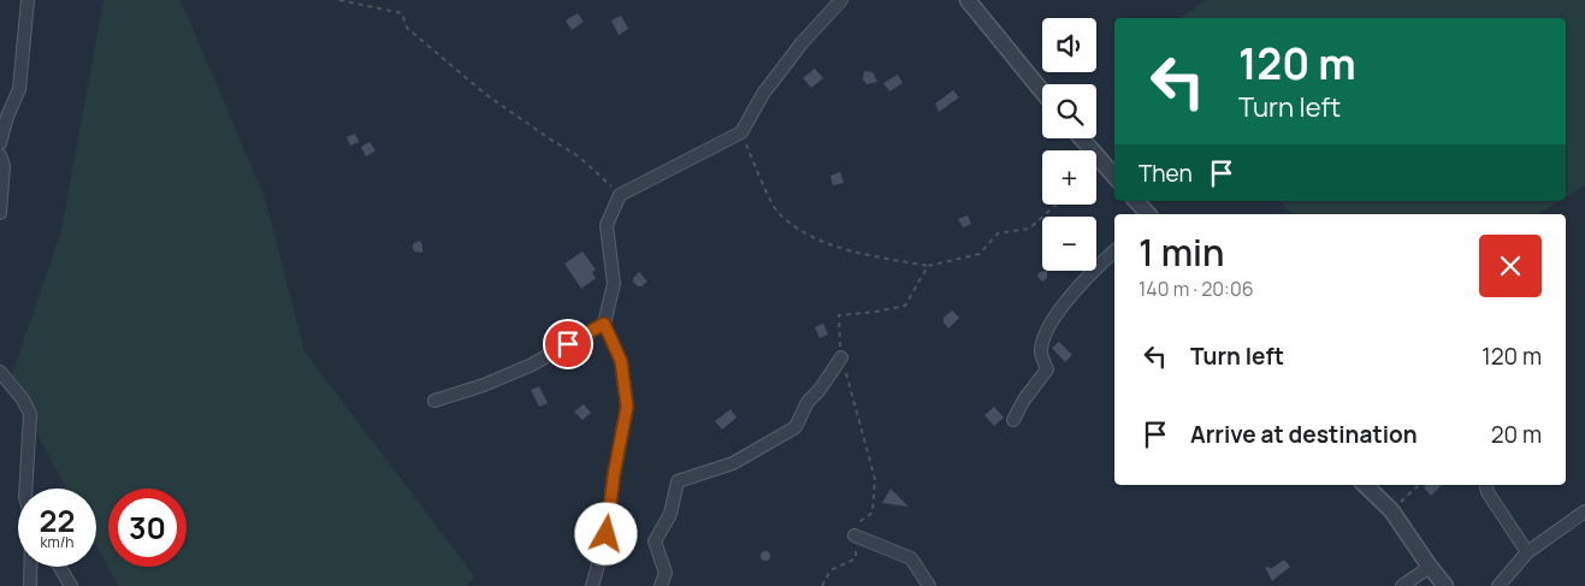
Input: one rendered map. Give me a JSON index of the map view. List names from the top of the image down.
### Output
{
  "page": {
    "map_buttons": ["+", "−"],
    "turn": ["120 m", "Turn left"],
    "then": "Then",
    "heading": ["1 min", "140 m · 20:06"],
    "list": [
      {
        "name": "Turn left",
        "value": "120 m"
      },
      {
        "name": "Arrive at destination",
        "value": "20 m"
      }
    ],
    "speed": "22 km/h",
    "limit": "30"
  }
}
